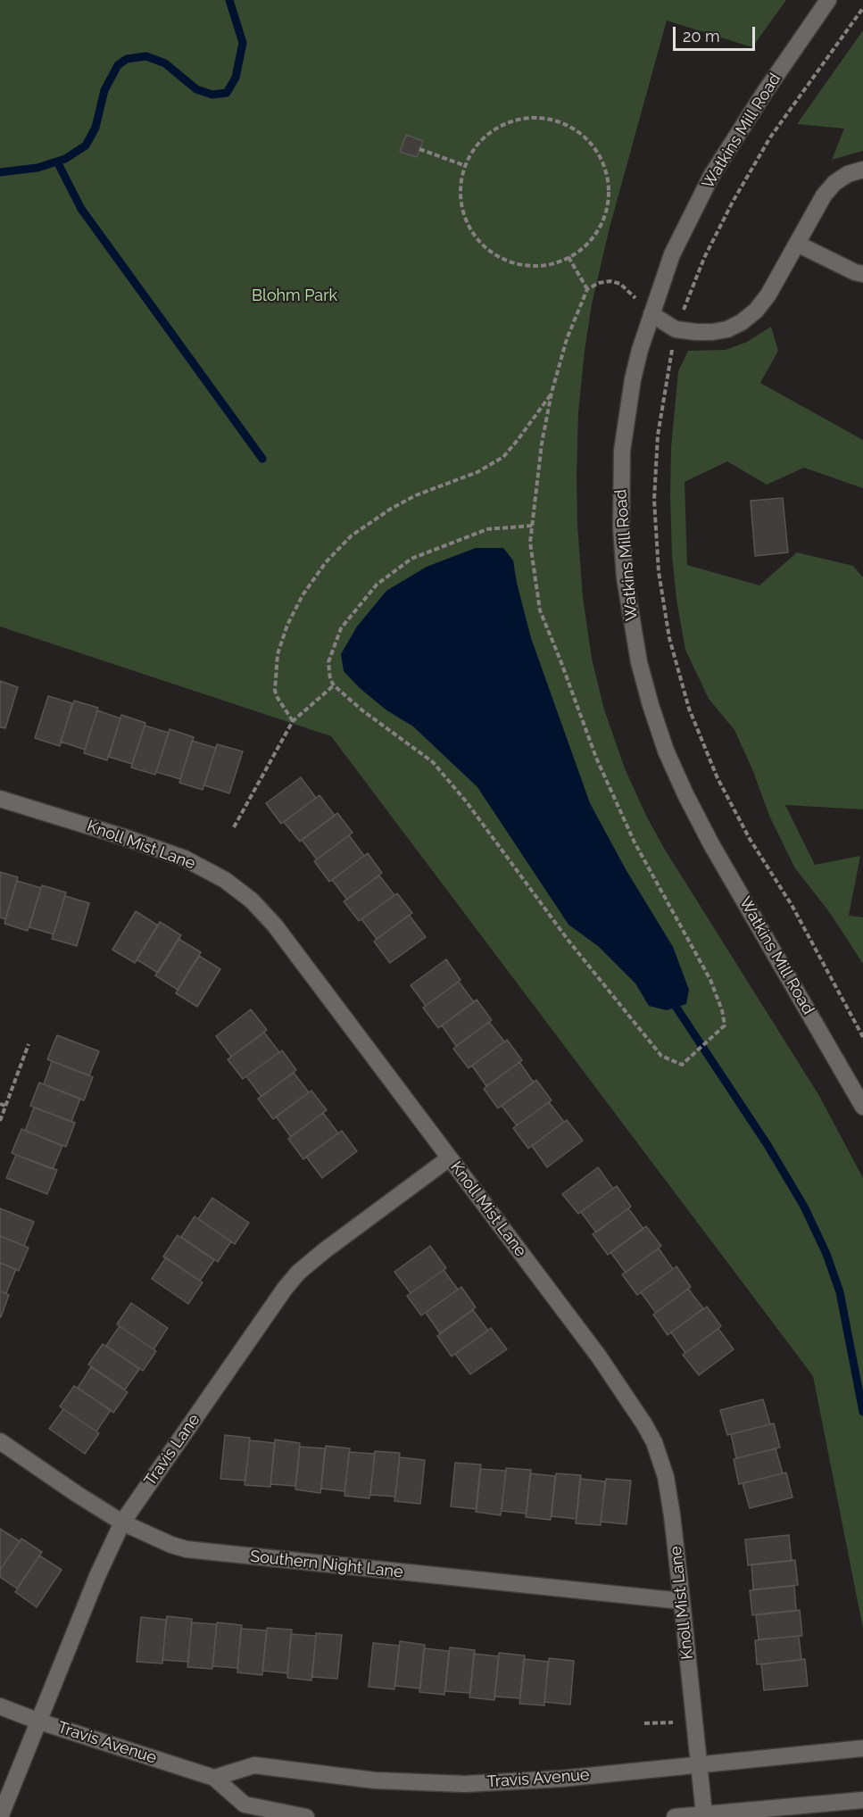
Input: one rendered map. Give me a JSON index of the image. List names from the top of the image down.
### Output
{
  "streets": {
    "street": [
      "Watkins Mill Road",
      "Knoll Mist Lane",
      "Travis Lane",
      "Southern Night Lane",
      "Travis Avenue"
    ]
  },
  "crossings": [
    ["Knoll Mist Lane", "Travis Lane"],
    ["Knoll Mist Lane", "Southern Night Lane"],
    ["Knoll Mist Lane", "Travis Avenue"],
    ["Travis Lane", "Southern Night Lane"],
    ["Travis Lane", "Travis Avenue"]
  ],
  "parks": ["Blohm Park"],
  "scale_bar": "20 m"
}
